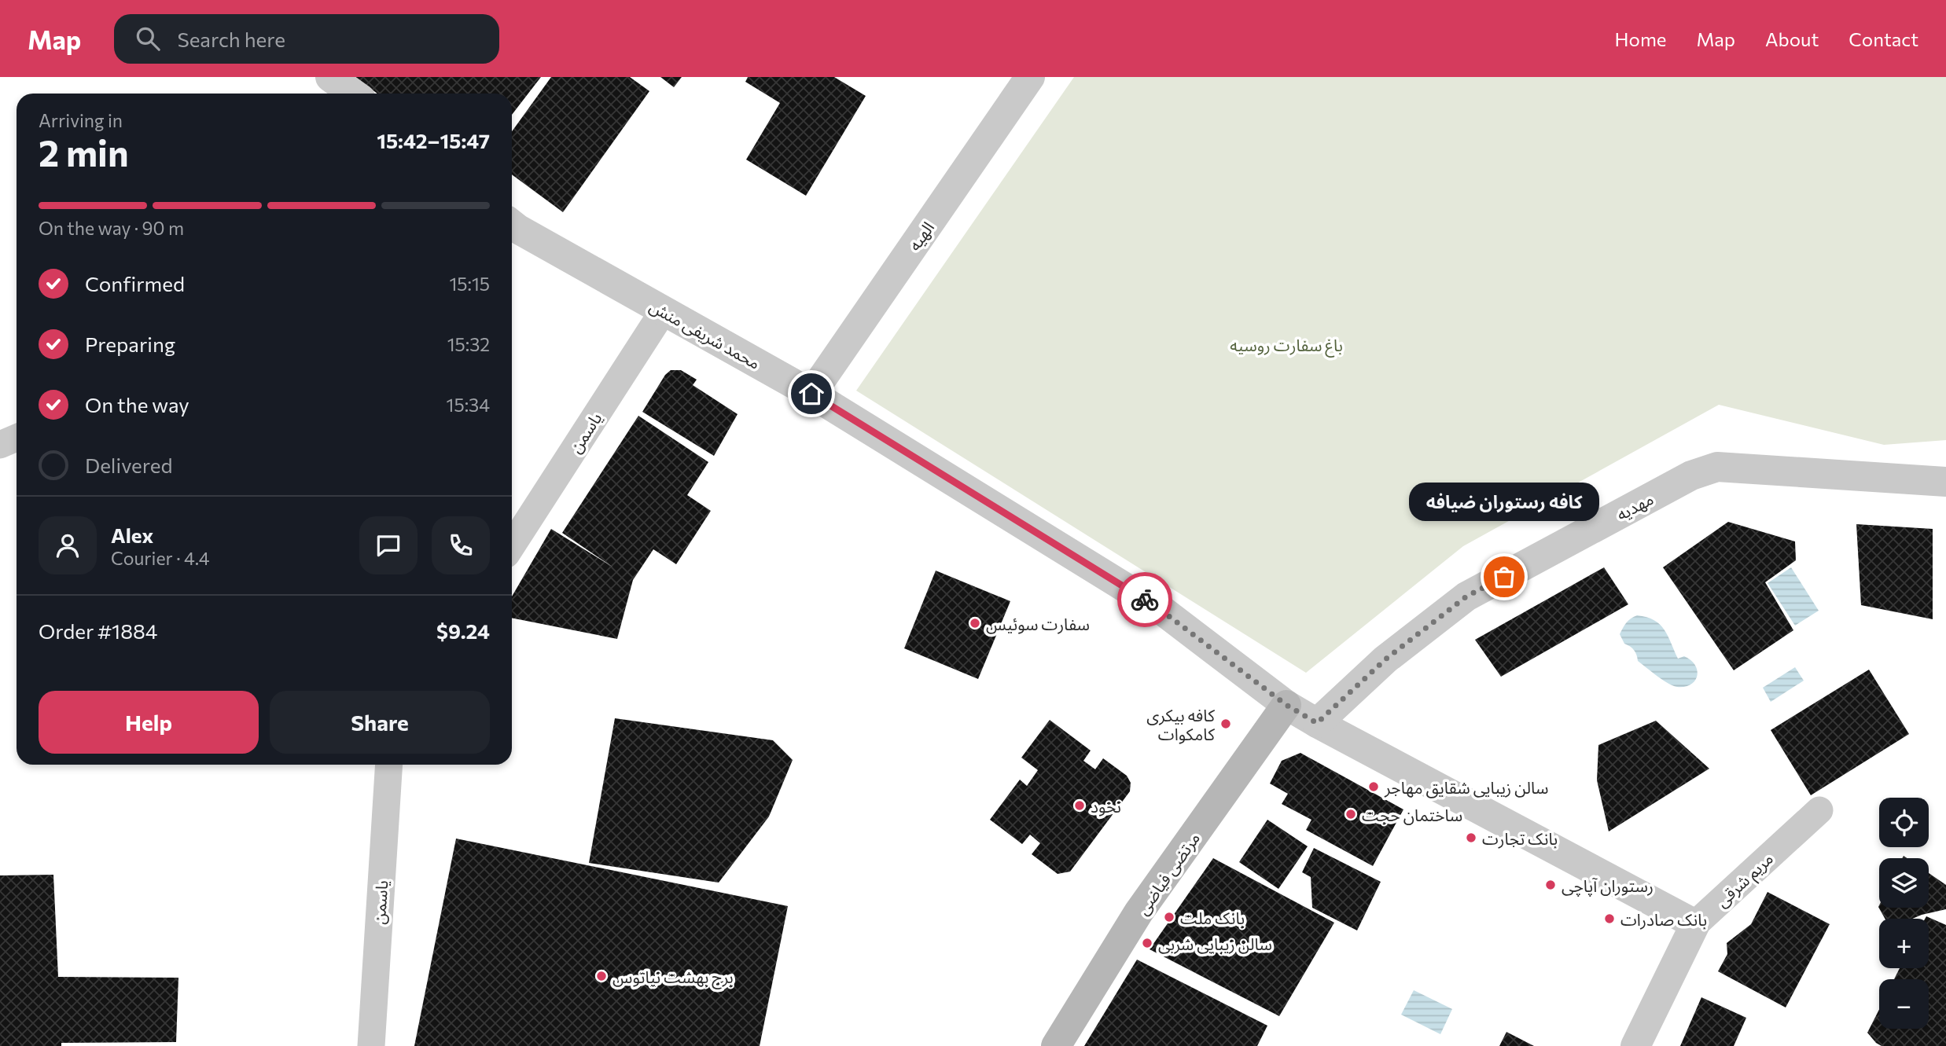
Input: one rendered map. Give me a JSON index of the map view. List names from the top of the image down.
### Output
{
  "streets": {
    "main road": ["مرتضی فیاضی"],
    "street": [
      "الهیه",
      "محمد شریفی منش",
      "یاسمن",
      "مهدیه",
      "مریم شرقی"
    ]
  },
  "crossings": [
    ["الهیه", "محمد شریفی منش"],
    ["محمد شریفی منش", "یاسمن"],
    ["محمد شریفی منش", "مهدیه"],
    ["محمد شریفی منش", "مرتضی فیاضی"],
    ["محمد شریفی منش", "مریم شرقی"]
  ],
  "parks": ["باغ سفارت روسیه"],
  "places": [
    "کافه رستوران ضیافه",
    "سفارت سوئیس",
    "کافه بیکری کامکوات",
    "سالن زیبایی شقایق مهاجر",
    "نخود",
    "ساختمان حجت",
    "بانک تجارت",
    "رستوران آپاچی",
    "بانک ملت",
    "بانک صادرات",
    "سالن زیبایی شربی",
    "برج بهشت نیاتوس"
  ],
  "page": {
    "header": "Map",
    "search": "Search here",
    "nav": [
      "Home",
      "Map",
      "About",
      "Contact"
    ],
    "heading": ["2 min", "Arriving in", "15:42–15:47"],
    "panel": [
      "Alex",
      "Courier · 4.4",
      "Order #1884",
      "$9.24"
    ],
    "bar": "On the way · 90 m",
    "list": [
      ["Confirmed", "15:15"],
      ["Preparing", "15:32"],
      ["On the way", "15:34"],
      "Delivered"
    ],
    "bubble": "کافه رستوران ضیافه",
    "buttons": ["Help", "Share"],
    "map_buttons": ["+", "−"]
  }
}
